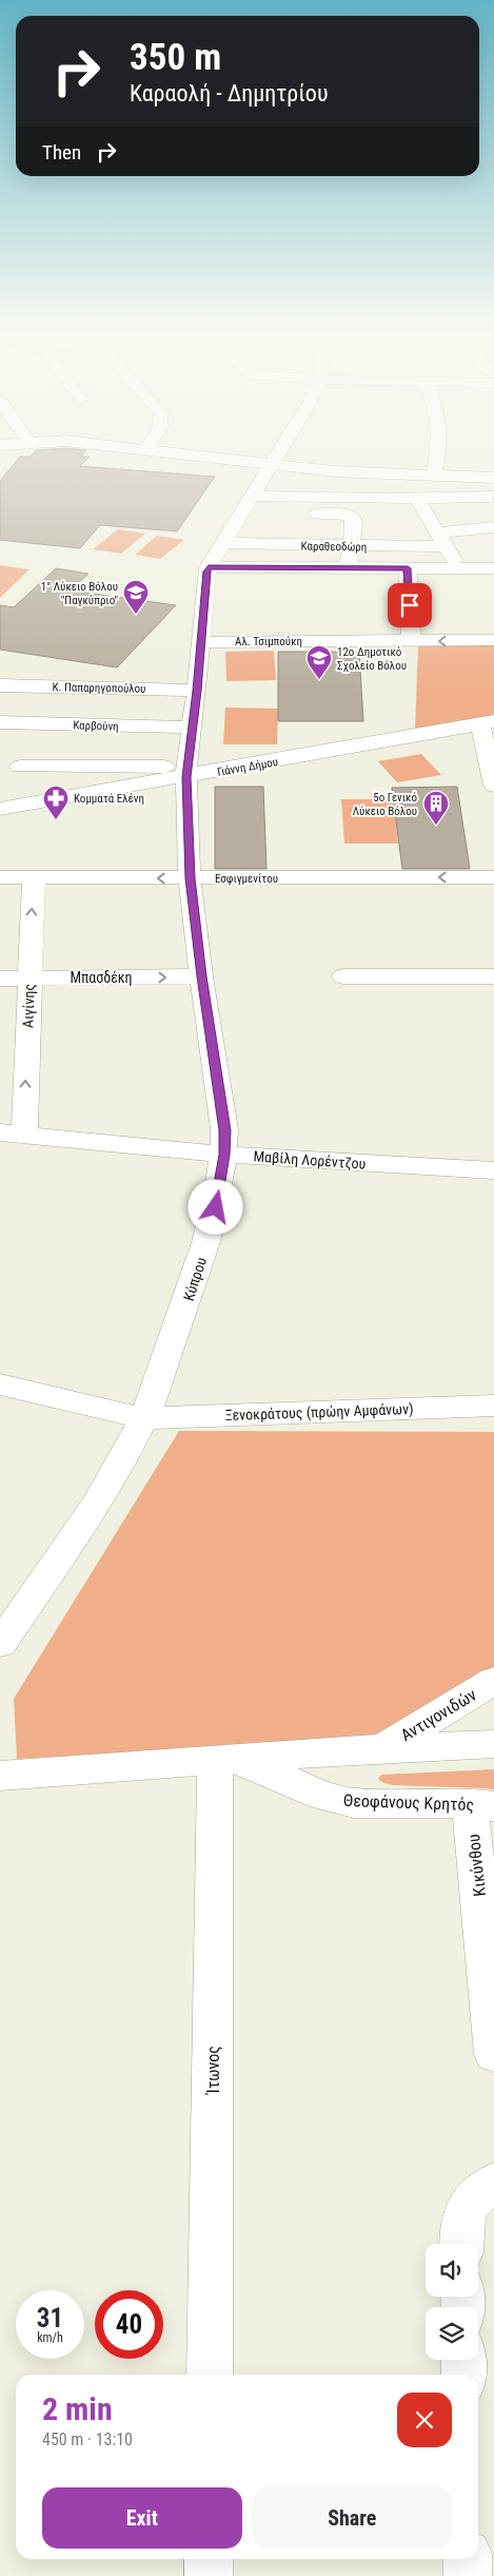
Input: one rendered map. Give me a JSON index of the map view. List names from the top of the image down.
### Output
{
  "streets": {
    "street": [
      "Καραθεοδώρη",
      "Αλ. Τσιμπούκη",
      "Κ. Παπαρηγοπούλου",
      "Καρβούνη",
      "Γιάννη Δήμου",
      "Εσφιγμενίτου",
      "Μπασδέκη",
      "Αιγίνης",
      "Μαβίλη Λορέντζου",
      "Κύπρου",
      "Ξενοκράτους (πρώην Αμφάνων)",
      "Αντιγονιδών",
      "Θεοφάνους Κρητός",
      "Κικύνθου",
      "Ίτωνος"
    ]
  },
  "crossings": [
    ["Καραθεοδώρη", "Κύπρου"],
    ["Αλ. Τσιμπούκη", "Κύπρου"],
    ["Κ. Παπαρηγοπούλου", "Κύπρου"],
    ["Καρβούνη", "Κύπρου"],
    ["Γιάννη Δήμου", "Κύπρου"],
    ["Εσφιγμενίτου", "Αιγίνης"],
    ["Εσφιγμενίτου", "Κύπρου"],
    ["Μπασδέκη", "Αιγίνης"],
    ["Μπασδέκη", "Κύπρου"],
    ["Αιγίνης", "Μαβίλη Λορέντζου"],
    ["Μαβίλη Λορέντζου", "Κύπρου"],
    ["Κύπρου", "Ξενοκράτους (πρώην Αμφάνων)"],
    ["Αντιγονιδών", "Θεοφάνους Κρητός"],
    ["Θεοφάνους Κρητός", "Κικύνθου"],
    ["Θεοφάνους Κρητός", "Ίτωνος"]
  ],
  "one_way": ["Αιγίνης"],
  "places": {
    "school or university": ["1° Λύκειο Βόλου \"Παγκύπριο\"", "12ο Δημοτικό Σχολείο Βόλου"],
    "pharmacy": ["Κομματά Ελένη"],
    "building": ["5ο Γενικό Λύκειο Βόλου"]
  },
  "page": {
    "turn": ["350 m", "Καραολή - Δημητρίου"],
    "then": "Then",
    "speed": "31 km/h",
    "limit": "40",
    "heading": ["2 min", "450 m · 13:10"],
    "buttons": ["Exit", "Share"]
  }
}
